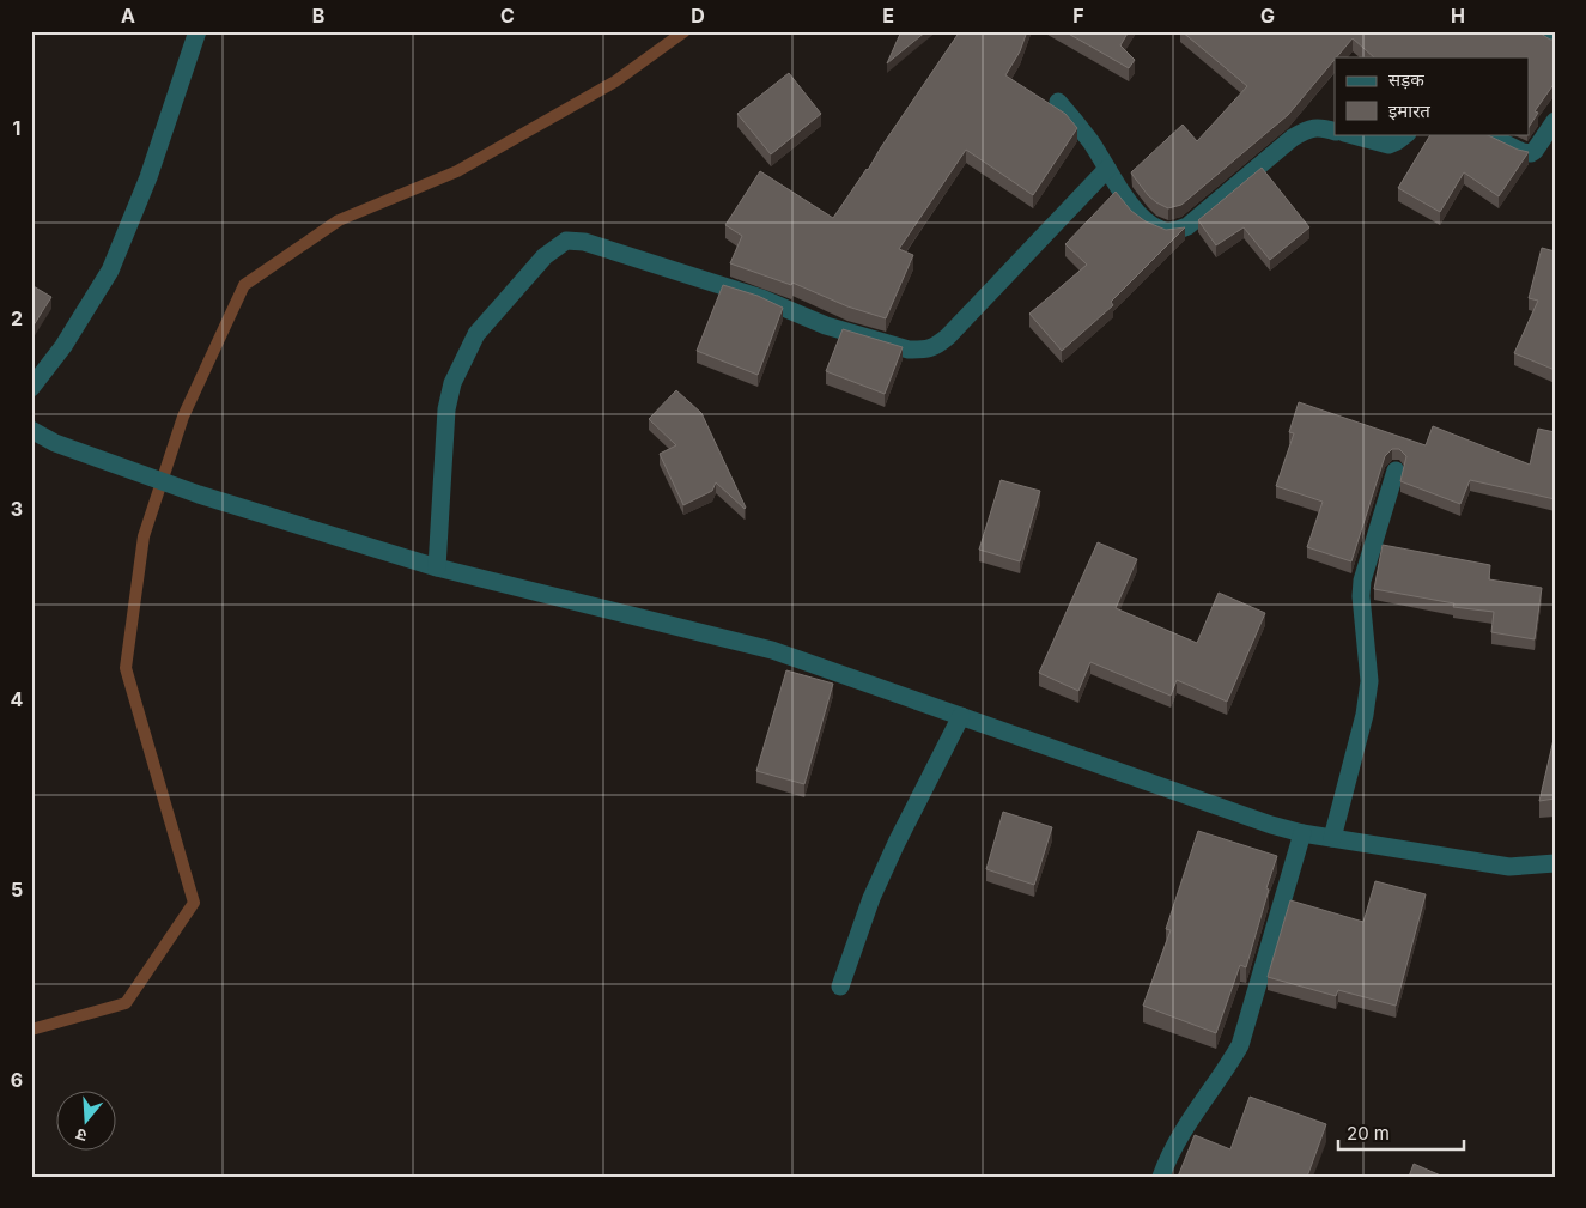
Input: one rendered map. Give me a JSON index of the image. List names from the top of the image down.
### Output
{
  "legend": ["सड़क", "इमारत"],
  "scale_bar": "20 m",
  "north": "bottom",
  "grid": {
    "columns": [
      "A",
      "B",
      "C",
      "D",
      "E",
      "F",
      "G",
      "H"
    ],
    "rows": [
      "1",
      "2",
      "3",
      "4",
      "5",
      "6"
    ]
  }
}
